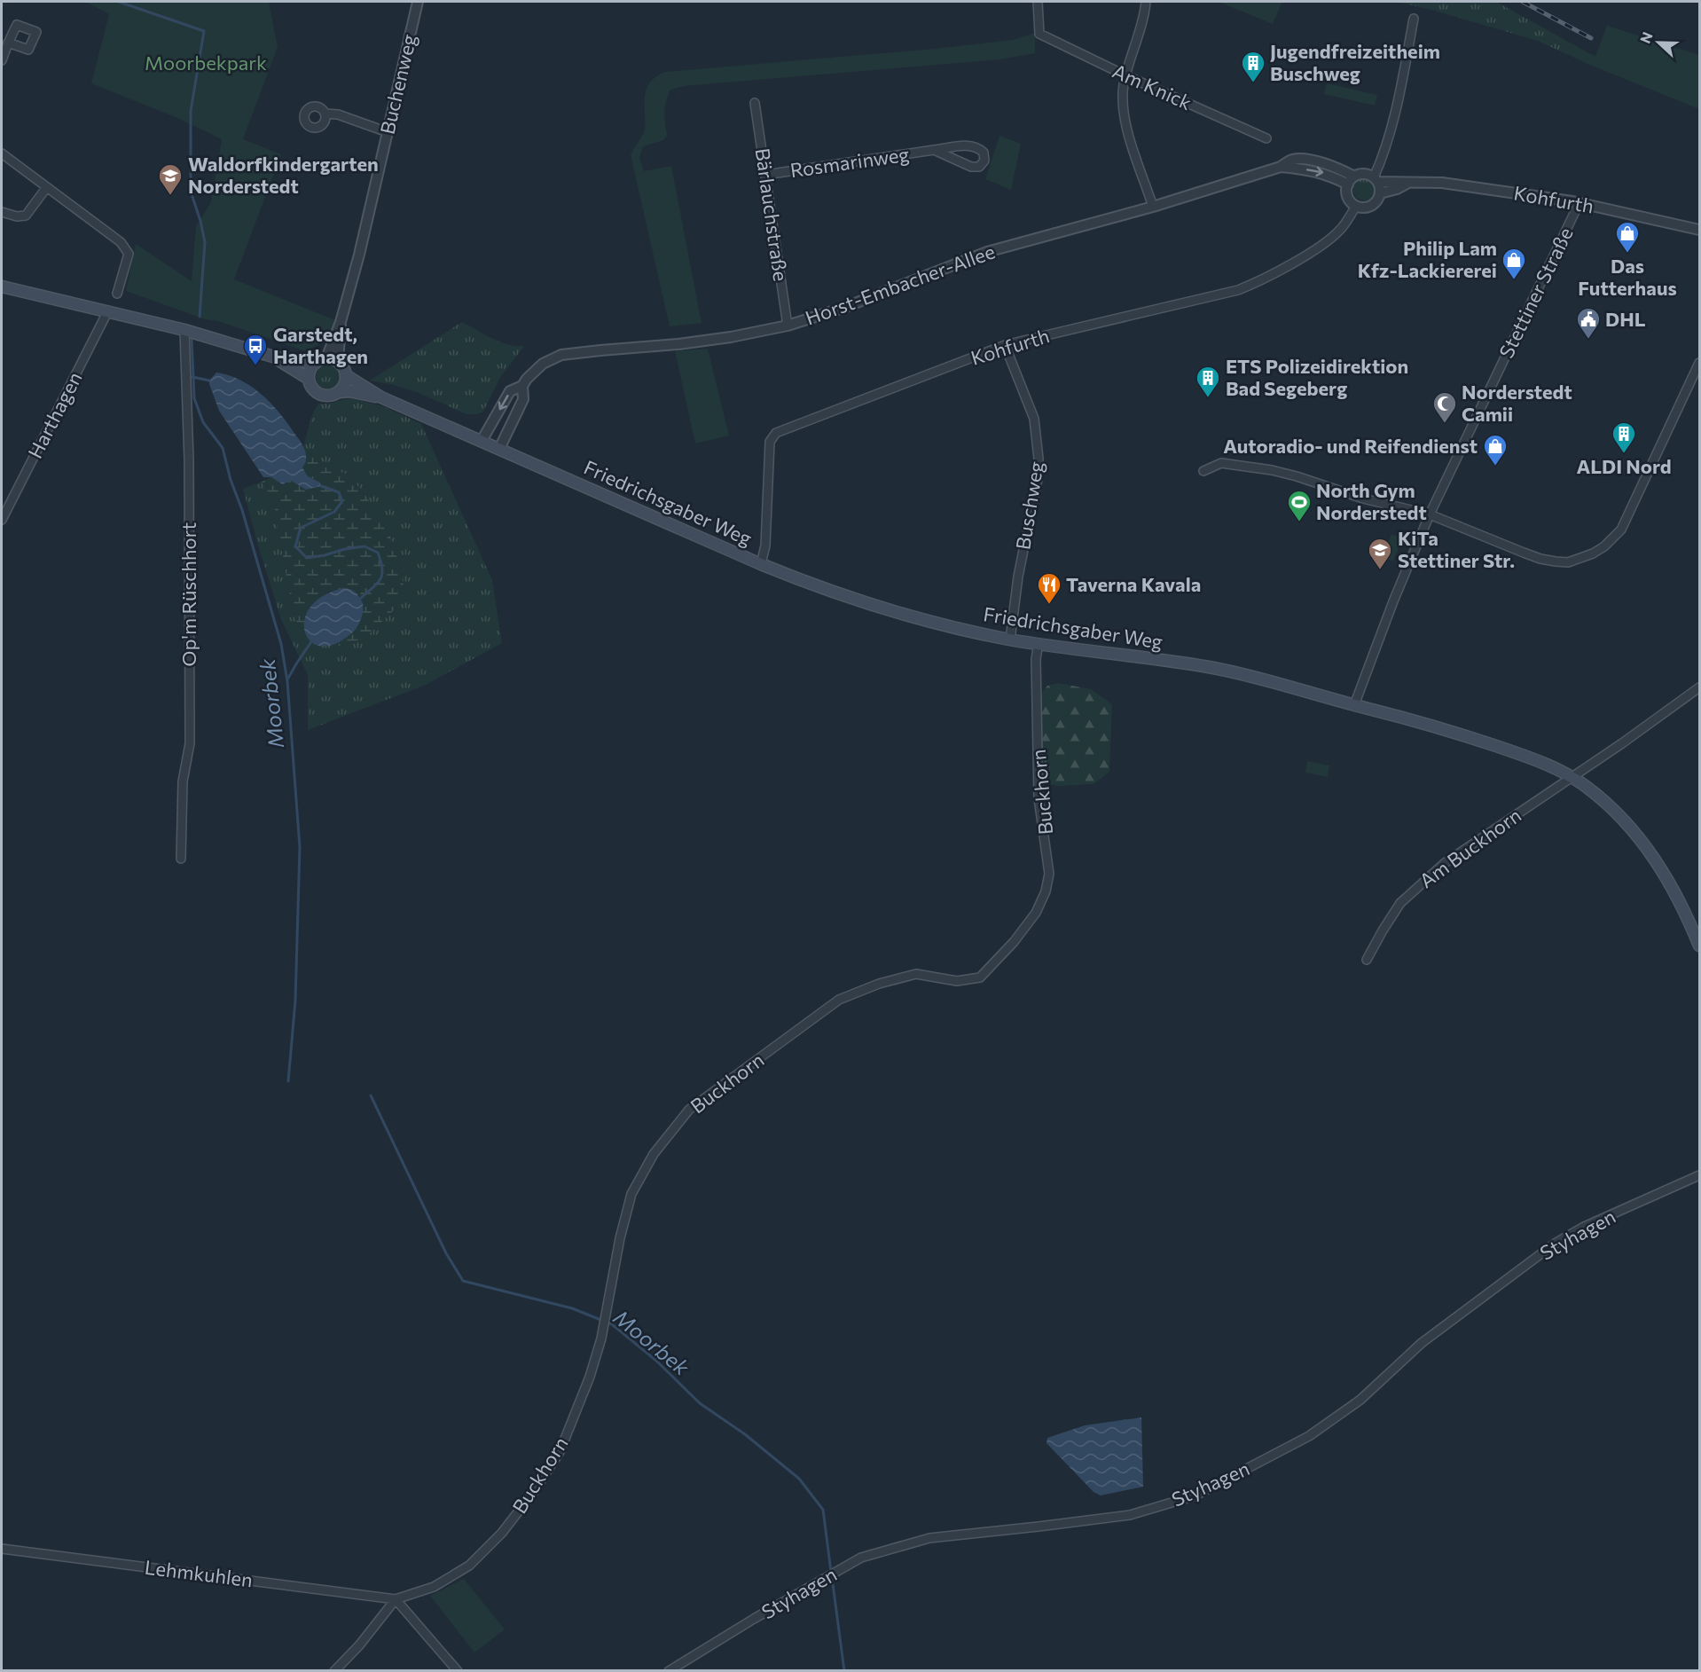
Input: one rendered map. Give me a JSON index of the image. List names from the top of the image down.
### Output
{
  "streets": {
    "main road": ["Friedrichsgaber Weg"],
    "street": [
      "Buchenweg",
      "Am Knick",
      "Rosmarinweg",
      "Kohfurth",
      "Bärlauchstraße",
      "Horst-Embacher-Allee",
      "Stettiner Straße",
      "Harthagen",
      "Buschweg",
      "Op'm Rüschhort",
      "Buckhorn",
      "Am Buckhorn",
      "Styhagen",
      "Lehmkuhlen"
    ]
  },
  "crossings": [
    ["Buchenweg", "Friedrichsgaber Weg"],
    ["Rosmarinweg", "Bärlauchstraße"],
    ["Kohfurth", "Horst-Embacher-Allee"],
    ["Kohfurth", "Stettiner Straße"],
    ["Kohfurth", "Friedrichsgaber Weg"],
    ["Kohfurth", "Buschweg"],
    ["Bärlauchstraße", "Horst-Embacher-Allee"],
    ["Horst-Embacher-Allee", "Friedrichsgaber Weg"],
    ["Stettiner Straße", "Friedrichsgaber Weg"],
    ["Friedrichsgaber Weg", "Buschweg"],
    ["Friedrichsgaber Weg", "Buckhorn"],
    ["Friedrichsgaber Weg", "Am Buckhorn"],
    ["Buckhorn", "Lehmkuhlen"]
  ],
  "water": ["Moorbek"],
  "parks": ["Moorbekpark"],
  "places": {
    "building": ["Jugendfreizeitheim Buschweg", "ETS Polizeidirektion Bad Segeberg", "ALDI Nord"],
    "school or university": ["Waldorfkindergarten Norderstedt", "KiTa Stettiner Str."],
    "shop": ["Das Futterhaus", "Philip Lam Kfz-Lackiererei", "Autoradio- und Reifendienst"],
    "public building": ["DHL"],
    "bus stop": ["Garstedt, Harthagen"],
    "mosque": ["Norderstedt Camii"],
    "sports": ["North Gym Norderstedt"],
    "restaurant": ["Taverna Kavala"]
  },
  "north": "left"
}
